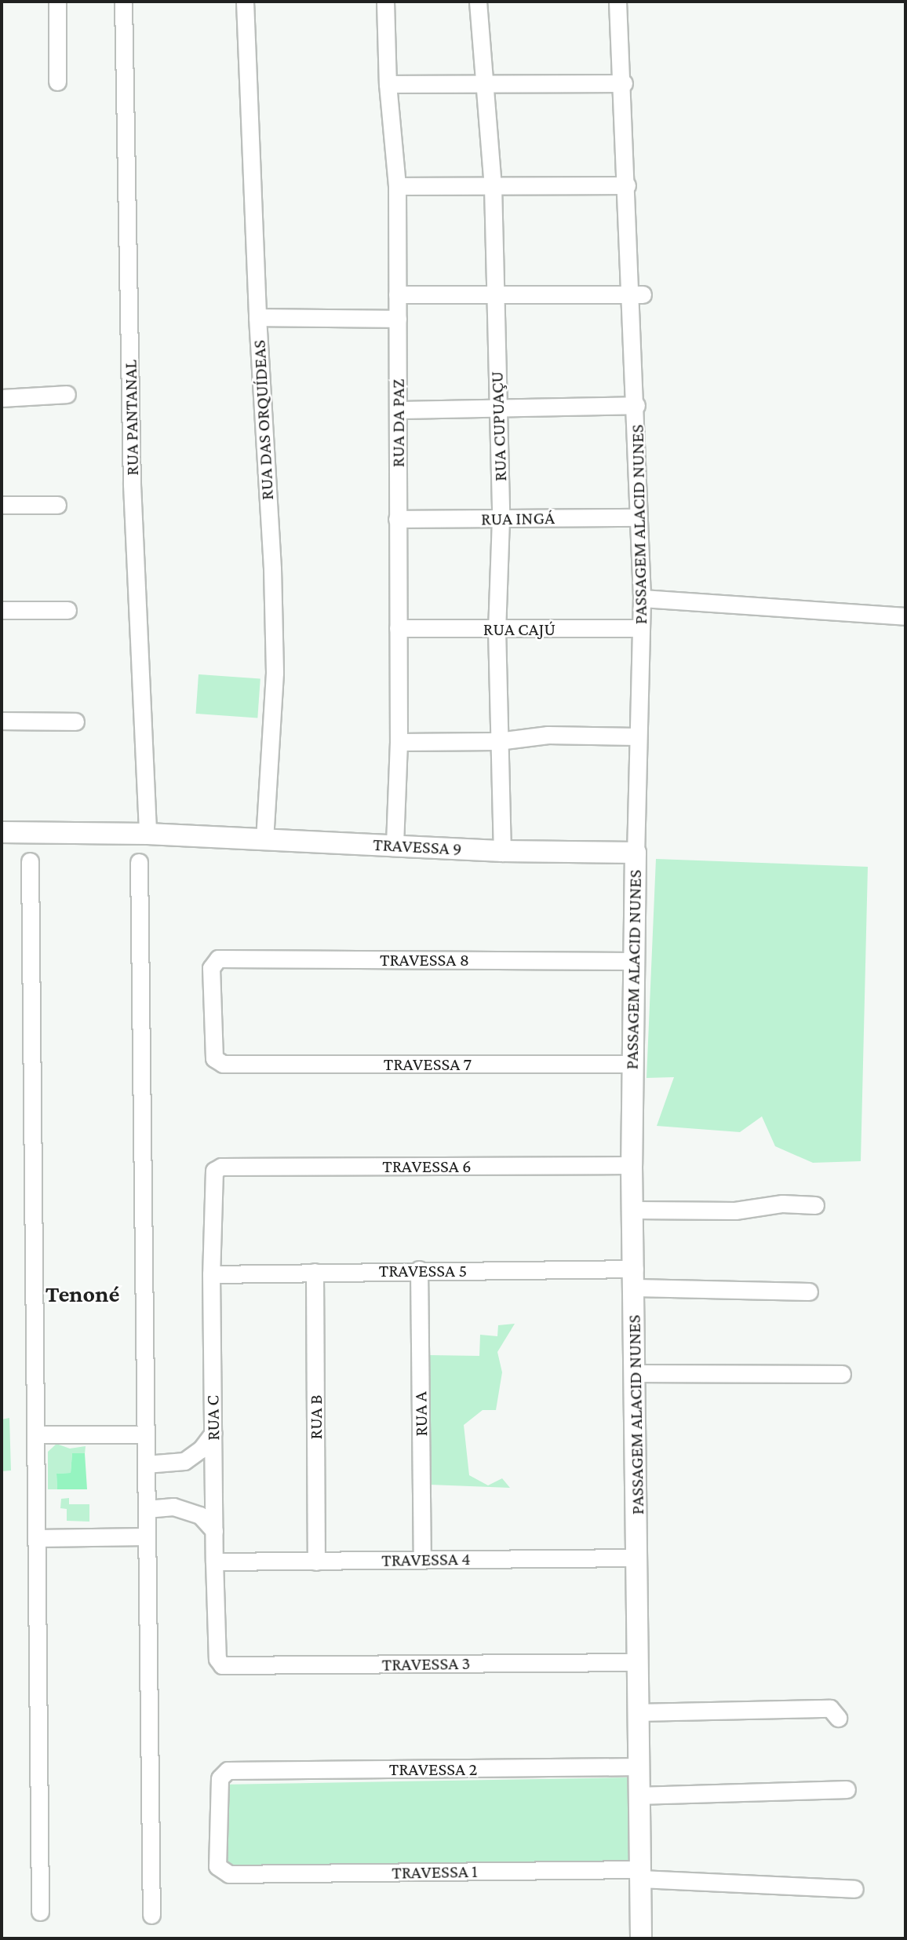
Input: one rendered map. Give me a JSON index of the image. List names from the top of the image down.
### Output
{
  "streets": {
    "street": [
      "RUA PANTANAL",
      "RUA DAS ORQUÍDEAS",
      "RUA DA PAZ",
      "RUA CUPUAÇU",
      "RUA INGÁ",
      "PASSAGEM ALACID NUNES",
      "RUA CAJÚ",
      "TRAVESSA 9",
      "TRAVESSA 8",
      "TRAVESSA 7",
      "TRAVESSA 6",
      "TRAVESSA 5",
      "RUA A",
      "RUA B",
      "RUA C",
      "TRAVESSA 4",
      "TRAVESSA 3",
      "TRAVESSA 2",
      "TRAVESSA 1"
    ]
  },
  "crossings": [
    ["RUA PANTANAL", "TRAVESSA 9"],
    ["RUA DAS ORQUÍDEAS", "TRAVESSA 9"],
    ["RUA DA PAZ", "RUA INGÁ"],
    ["RUA DA PAZ", "RUA CAJÚ"],
    ["RUA DA PAZ", "TRAVESSA 9"],
    ["RUA CUPUAÇU", "RUA INGÁ"],
    ["RUA CUPUAÇU", "RUA CAJÚ"],
    ["RUA CUPUAÇU", "TRAVESSA 9"],
    ["RUA INGÁ", "PASSAGEM ALACID NUNES"],
    ["PASSAGEM ALACID NUNES", "RUA CAJÚ"],
    ["PASSAGEM ALACID NUNES", "TRAVESSA 9"],
    ["PASSAGEM ALACID NUNES", "TRAVESSA 8"],
    ["PASSAGEM ALACID NUNES", "TRAVESSA 7"],
    ["PASSAGEM ALACID NUNES", "TRAVESSA 6"],
    ["PASSAGEM ALACID NUNES", "TRAVESSA 5"],
    ["PASSAGEM ALACID NUNES", "TRAVESSA 4"],
    ["PASSAGEM ALACID NUNES", "TRAVESSA 3"],
    ["PASSAGEM ALACID NUNES", "TRAVESSA 2"],
    ["PASSAGEM ALACID NUNES", "TRAVESSA 1"],
    ["TRAVESSA 8", "TRAVESSA 7"],
    ["TRAVESSA 6", "TRAVESSA 5"],
    ["TRAVESSA 6", "RUA C"],
    ["TRAVESSA 5", "RUA A"],
    ["TRAVESSA 5", "RUA B"],
    ["TRAVESSA 5", "RUA C"],
    ["RUA A", "TRAVESSA 4"],
    ["RUA B", "TRAVESSA 4"],
    ["RUA C", "TRAVESSA 4"],
    ["RUA C", "TRAVESSA 3"],
    ["TRAVESSA 2", "TRAVESSA 1"]
  ],
  "districts": ["Tenoné"]
}
